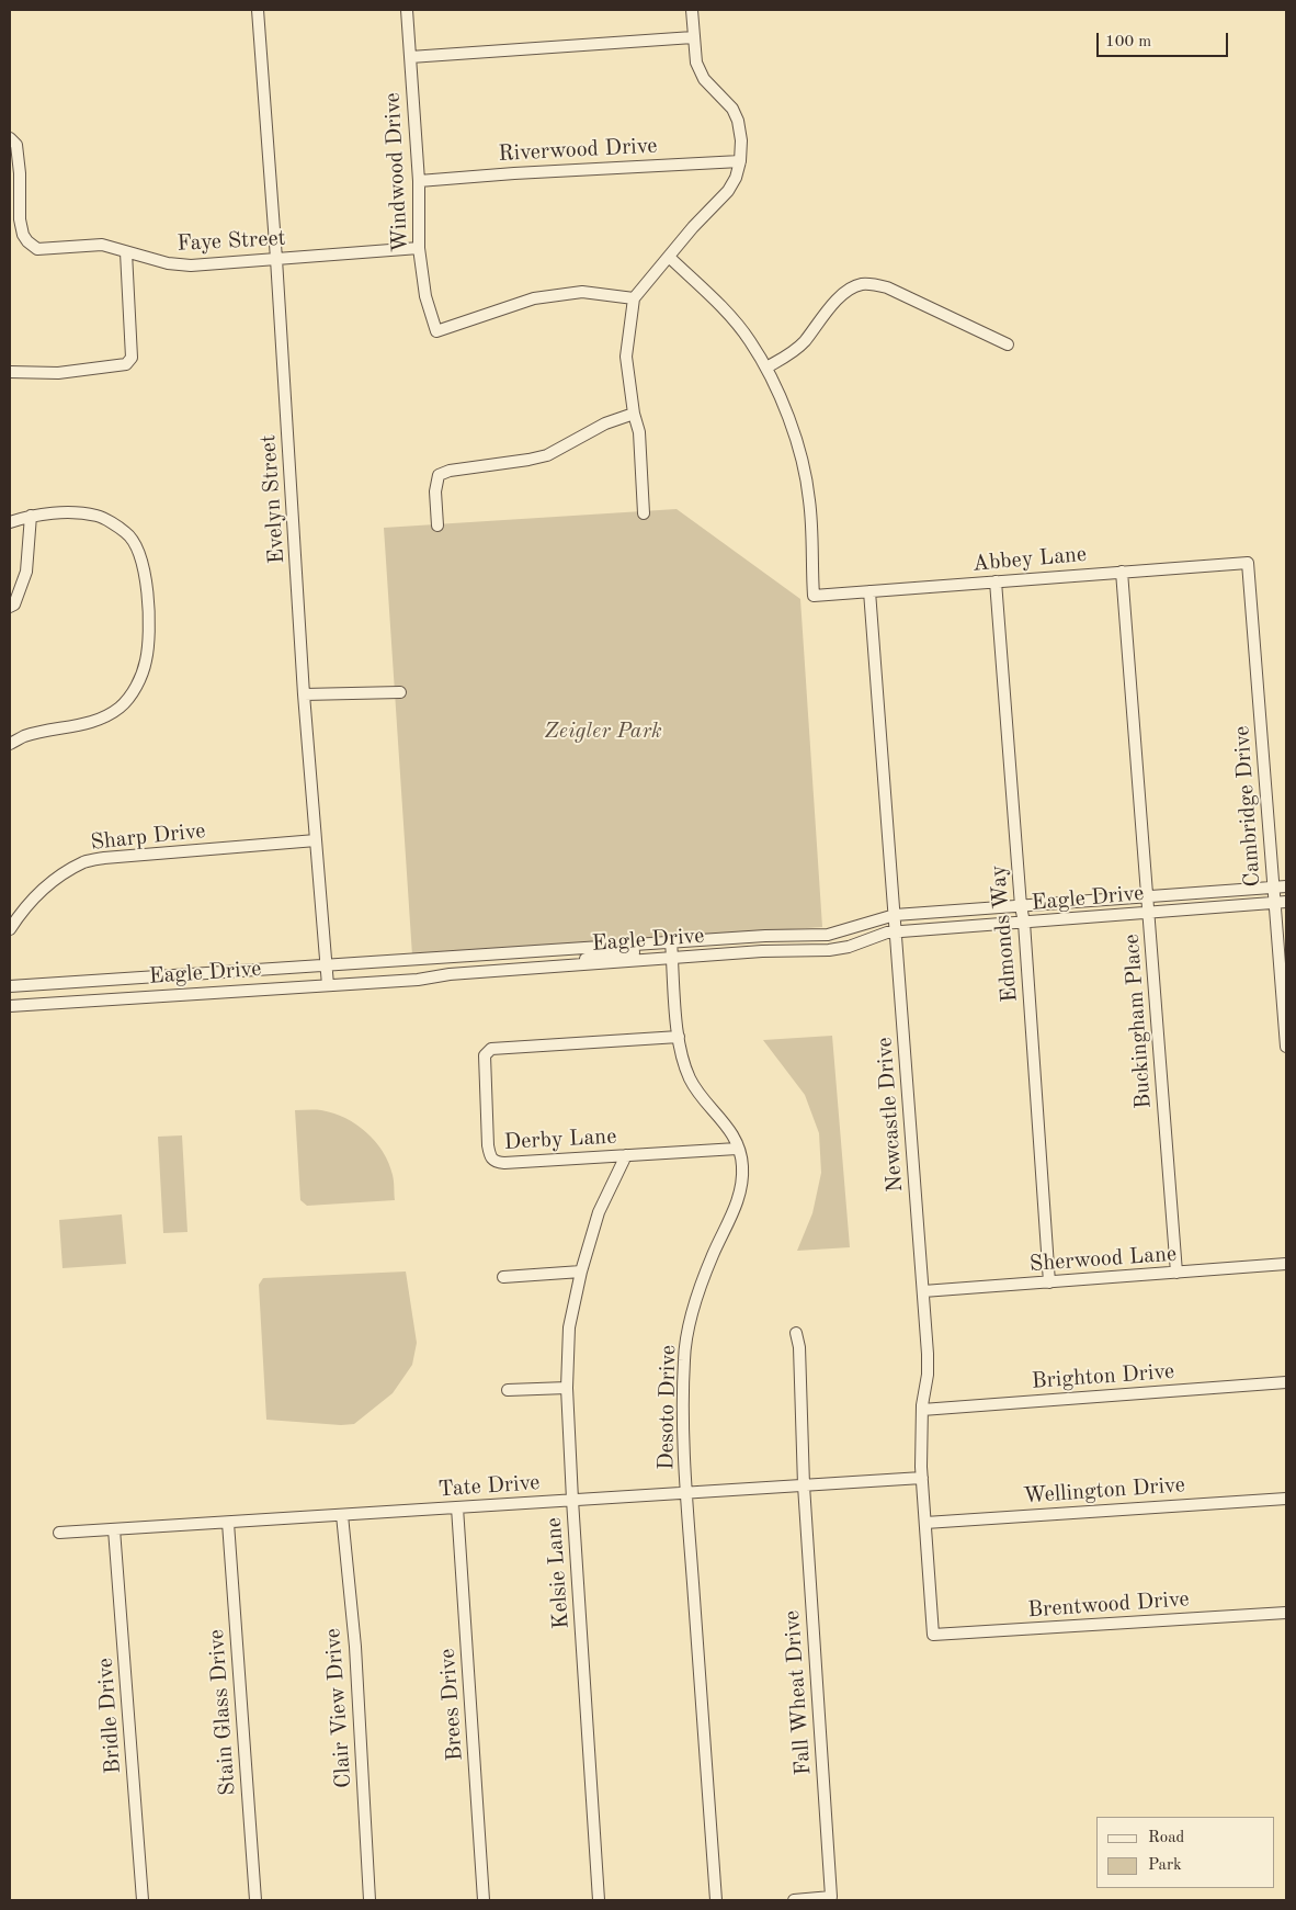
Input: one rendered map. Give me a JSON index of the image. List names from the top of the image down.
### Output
{
  "streets": {
    "street": [
      "Riverwood Drive",
      "Windwood Drive",
      "Faye Street",
      "Evelyn Street",
      "Abbey Lane",
      "Cambridge Drive",
      "Sharp Drive",
      "Eagle Drive",
      "Edmonds Way",
      "Buckingham Place",
      "Newcastle Drive",
      "Derby Lane",
      "Sherwood Lane",
      "Brighton Drive",
      "Desoto Drive",
      "Tate Drive",
      "Wellington Drive",
      "Kelsie Lane",
      "Brentwood Drive",
      "Fall Wheat Drive",
      "Brees Drive",
      "Clair View Drive",
      "Stain Glass Drive",
      "Bridle Drive"
    ]
  },
  "crossings": [
    ["Riverwood Drive", "Windwood Drive"],
    ["Windwood Drive", "Faye Street"],
    ["Faye Street", "Evelyn Street"],
    ["Evelyn Street", "Sharp Drive"],
    ["Evelyn Street", "Eagle Drive"],
    ["Abbey Lane", "Cambridge Drive"],
    ["Abbey Lane", "Edmonds Way"],
    ["Abbey Lane", "Buckingham Place"],
    ["Abbey Lane", "Newcastle Drive"],
    ["Cambridge Drive", "Eagle Drive"],
    ["Eagle Drive", "Edmonds Way"],
    ["Eagle Drive", "Buckingham Place"],
    ["Eagle Drive", "Newcastle Drive"],
    ["Eagle Drive", "Desoto Drive"],
    ["Edmonds Way", "Sherwood Lane"],
    ["Buckingham Place", "Sherwood Lane"],
    ["Newcastle Drive", "Sherwood Lane"],
    ["Newcastle Drive", "Brighton Drive"],
    ["Newcastle Drive", "Tate Drive"],
    ["Newcastle Drive", "Wellington Drive"],
    ["Newcastle Drive", "Brentwood Drive"],
    ["Derby Lane", "Desoto Drive"],
    ["Derby Lane", "Kelsie Lane"],
    ["Desoto Drive", "Tate Drive"],
    ["Tate Drive", "Kelsie Lane"],
    ["Tate Drive", "Fall Wheat Drive"],
    ["Tate Drive", "Brees Drive"],
    ["Tate Drive", "Clair View Drive"],
    ["Tate Drive", "Stain Glass Drive"],
    ["Tate Drive", "Bridle Drive"]
  ],
  "parks": ["Zeigler Park"],
  "legend": ["Road", "Park"],
  "scale_bar": "100 m"
}
